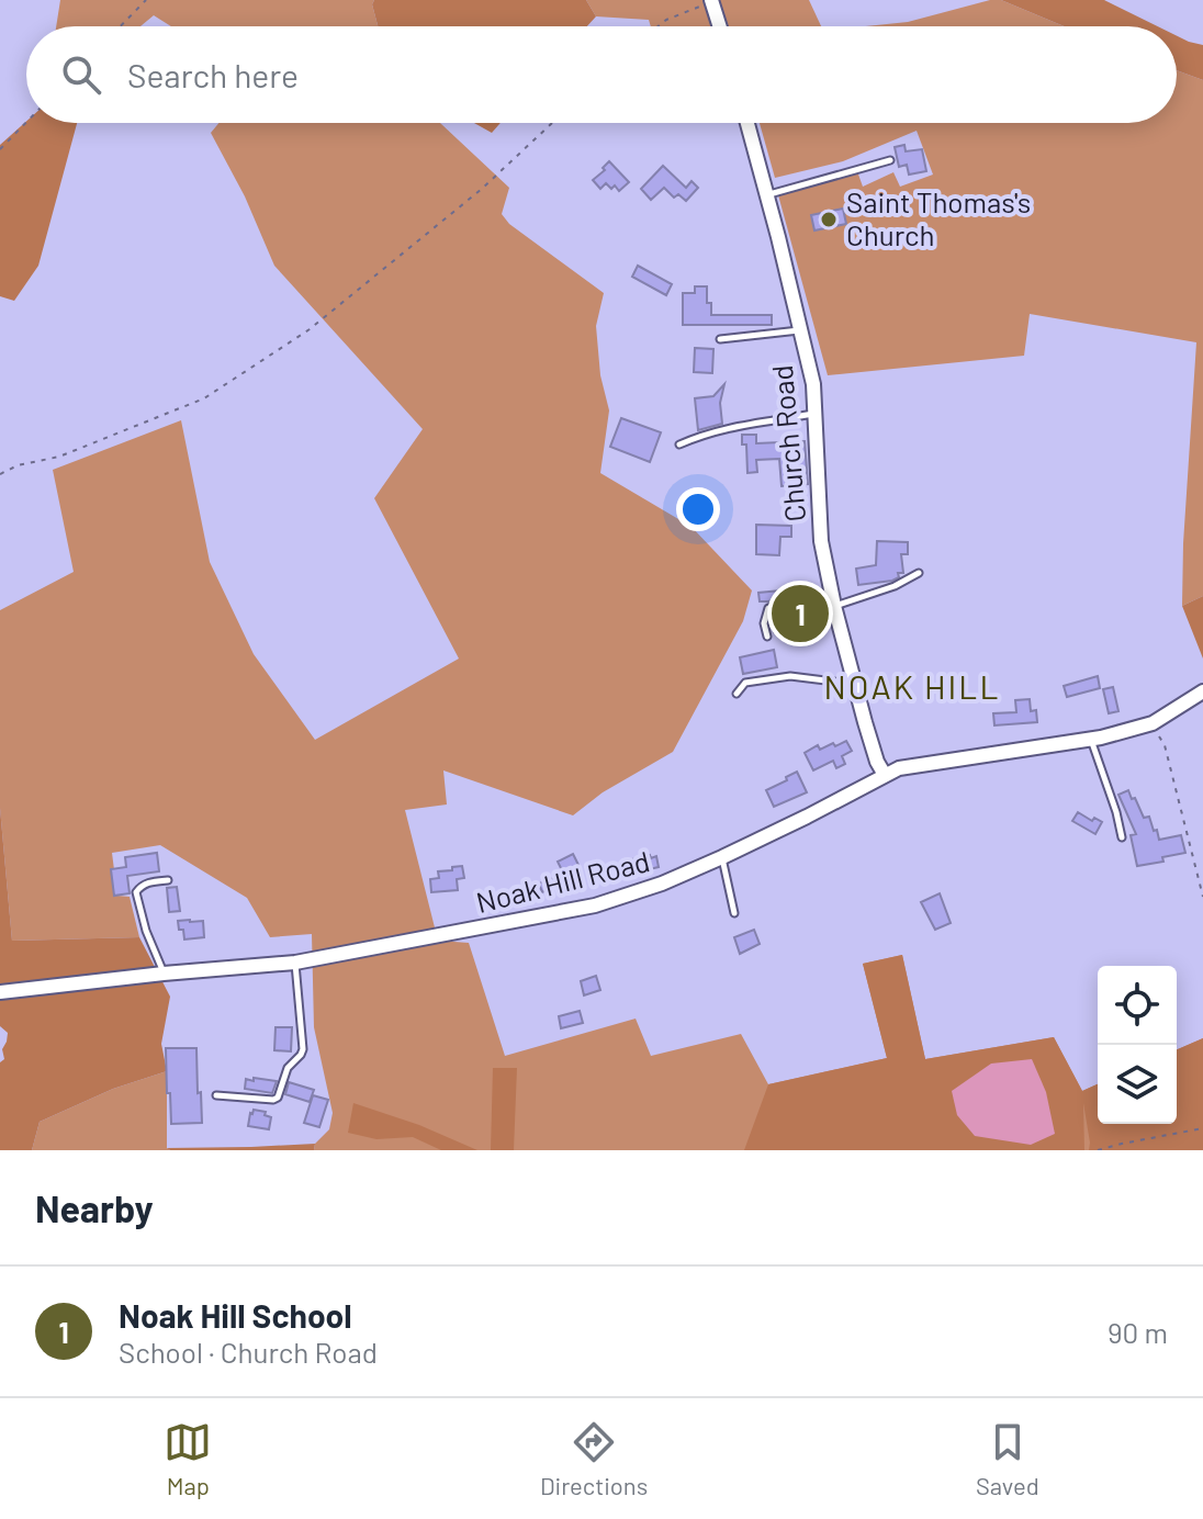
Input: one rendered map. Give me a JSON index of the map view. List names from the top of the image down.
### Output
{
  "streets": {
    "street": ["Church Road", "Noak Hill Road"]
  },
  "crossings": [
    ["Church Road", "Noak Hill Road"]
  ],
  "districts": ["NOAK HILL"],
  "places": ["Saint Thomas's Church"],
  "page": {
    "search": "Search here",
    "pins": "1",
    "heading": "Nearby",
    "list": [
      {
        "mark": "1",
        "name": "Noak Hill School",
        "note": "School · Church Road",
        "value": "90 m"
      }
    ],
    "nav": ["Map", "Directions", "Saved"]
  }
}
